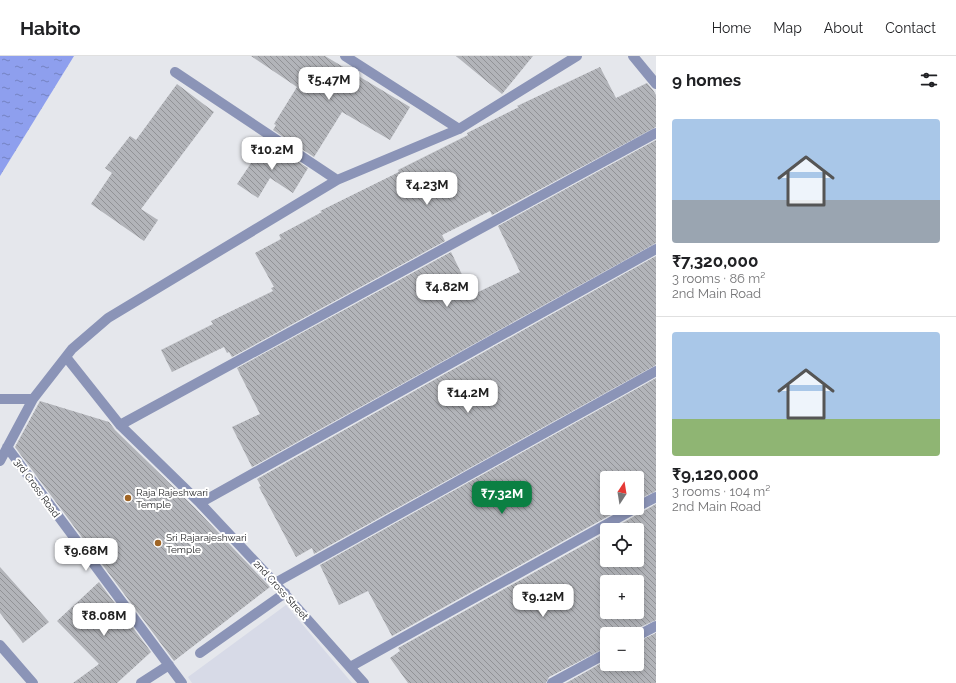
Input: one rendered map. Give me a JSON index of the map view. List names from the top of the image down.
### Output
{
  "streets": {
    "street": ["3rd Cross Road", "2nd Cross Street"]
  },
  "places": ["Raja Rajeshwari Temple", "Sri Rajarajeshwari Temple"],
  "north": "top",
  "page": {
    "header": "Habito",
    "nav": [
      "Home",
      "Map",
      "About",
      "Contact"
    ],
    "heading": "9 homes",
    "price": [
      "₹5.47M",
      "₹10.2M",
      "₹4.23M",
      "₹4.82M",
      "₹14.2M",
      "₹7.32M",
      "₹9.68M",
      "₹9.12M",
      "₹8.08M"
    ],
    "list": [
      {
        "name": "₹7,320,000",
        "note": "3 rooms · 86 m² · 2nd Main Road"
      },
      {
        "name": "₹9,120,000",
        "note": "3 rooms · 104 m² · 2nd Main Road"
      }
    ],
    "map_buttons": ["+", "−"]
  }
}
